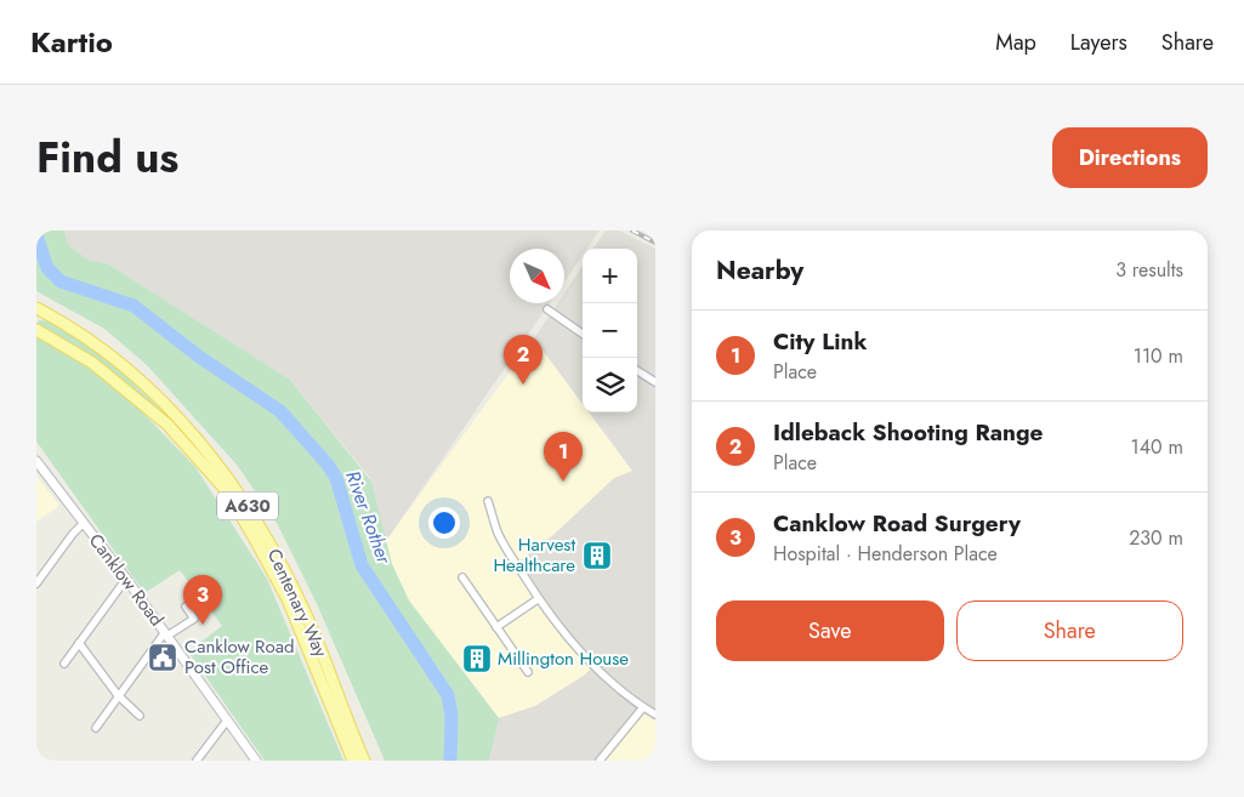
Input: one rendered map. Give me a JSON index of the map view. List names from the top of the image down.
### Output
{
  "streets": {
    "main road": ["A630", "Centenary Way"],
    "street": ["Canklow Road"]
  },
  "water": ["River Rother"],
  "places": {
    "building": ["Harvest Healthcare", "Millington House"],
    "public building": ["Canklow Road Post Office"]
  },
  "north": "bottom right",
  "page": {
    "header": "Kartio",
    "nav": ["Map", "Layers", "Share"],
    "title": "Find us",
    "buttons": [
      "Directions",
      ["Save", "Share"]
    ],
    "heading": ["Nearby", "3 results"],
    "map_buttons": ["+", "−"],
    "list": [
      {
        "mark": "1",
        "name": "City Link",
        "note": "Place",
        "value": "110 m"
      },
      {
        "mark": "2",
        "name": "Idleback Shooting Range",
        "note": "Place",
        "value": "140 m"
      },
      {
        "mark": "3",
        "name": "Canklow Road Surgery",
        "note": "Hospital · Henderson Place",
        "value": "230 m"
      }
    ],
    "pins": ["2", "1", "3"]
  }
}
